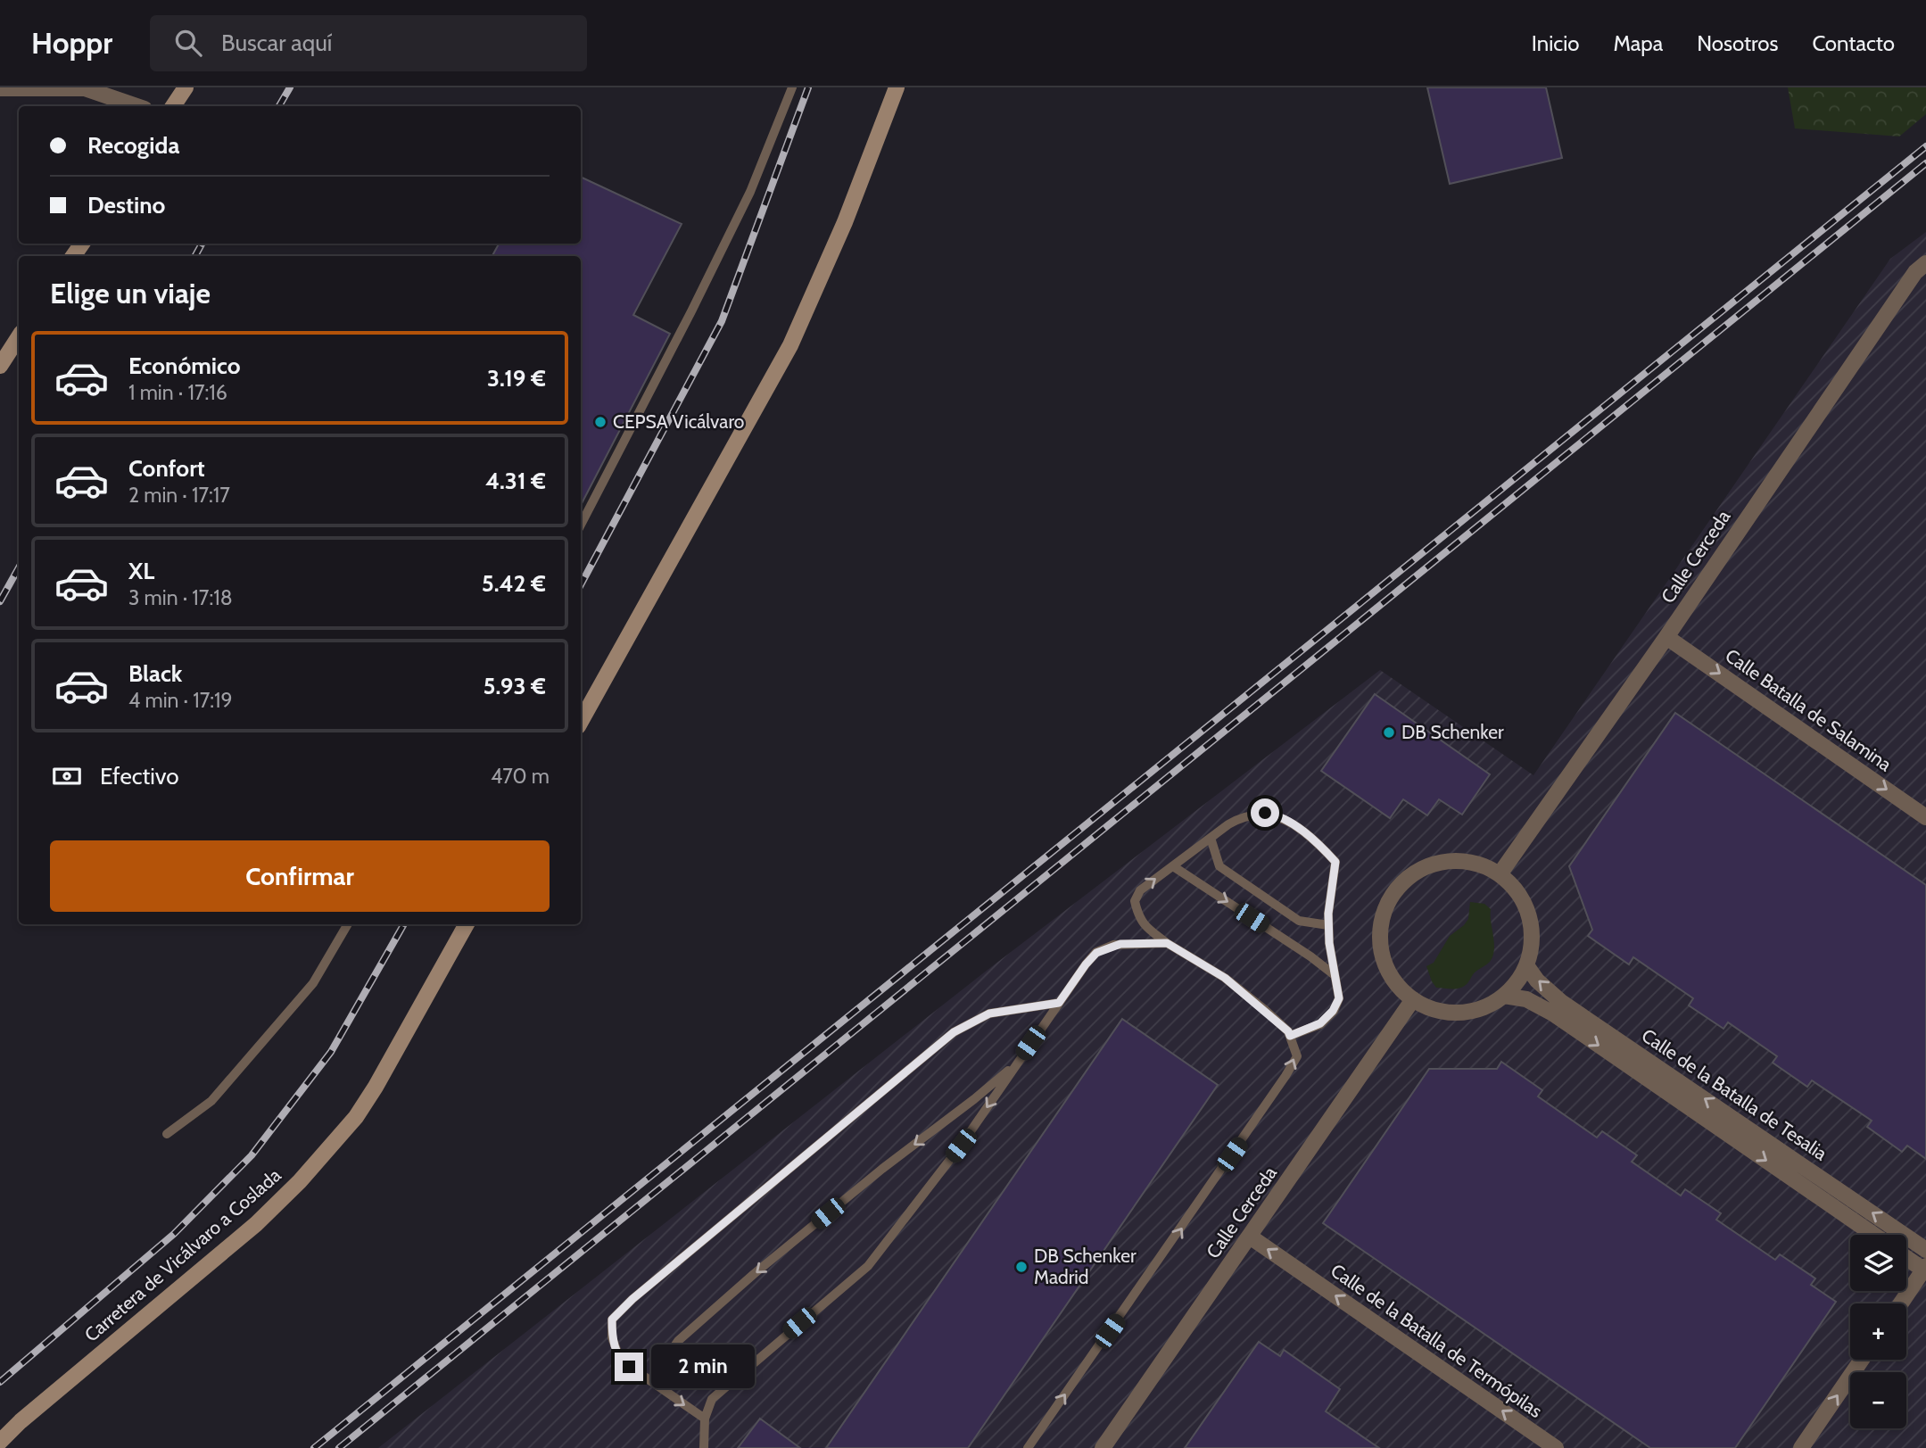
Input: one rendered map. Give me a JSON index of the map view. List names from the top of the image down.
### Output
{
  "streets": {
    "street": [
      "Calle Cerceda",
      "Calle Batalla de Salamina",
      "Calle de la Batalla de Tesalia",
      "Carretera de Vicálvaro a Coslada",
      "Calle de la Batalla de Termópilas"
    ]
  },
  "crossings": [
    ["Calle Cerceda", "Calle Batalla de Salamina"],
    ["Calle Cerceda", "Calle de la Batalla de Tesalia"],
    ["Calle Cerceda", "Calle de la Batalla de Termópilas"]
  ],
  "one_way": ["Calle Batalla de Salamina", "Calle de la Batalla de Termópilas"],
  "places": ["CEPSA Vicálvaro", "DB Schenker", "DB Schenker Madrid"],
  "page": {
    "header": "Hoppr",
    "search": "Buscar aquí",
    "nav": [
      "Inicio",
      "Mapa",
      "Nosotros",
      "Contacto"
    ],
    "banner": ["Recogida", "Destino"],
    "heading": "Elige un viaje",
    "list": [
      {
        "name": "Económico",
        "note": "1 min · 17:16",
        "value": "3.19 €"
      },
      {
        "name": "Confort",
        "note": "2 min · 17:17",
        "value": "4.31 €"
      },
      {
        "name": "XL",
        "note": "3 min · 17:18",
        "value": "5.42 €"
      },
      {
        "name": "Black",
        "note": "4 min · 17:19",
        "value": "5.93 €"
      }
    ],
    "pay": ["Efectivo", "470 m"],
    "buttons": "Confirmar",
    "map_buttons": ["+", "−"],
    "bubble": "2 min"
  }
}
